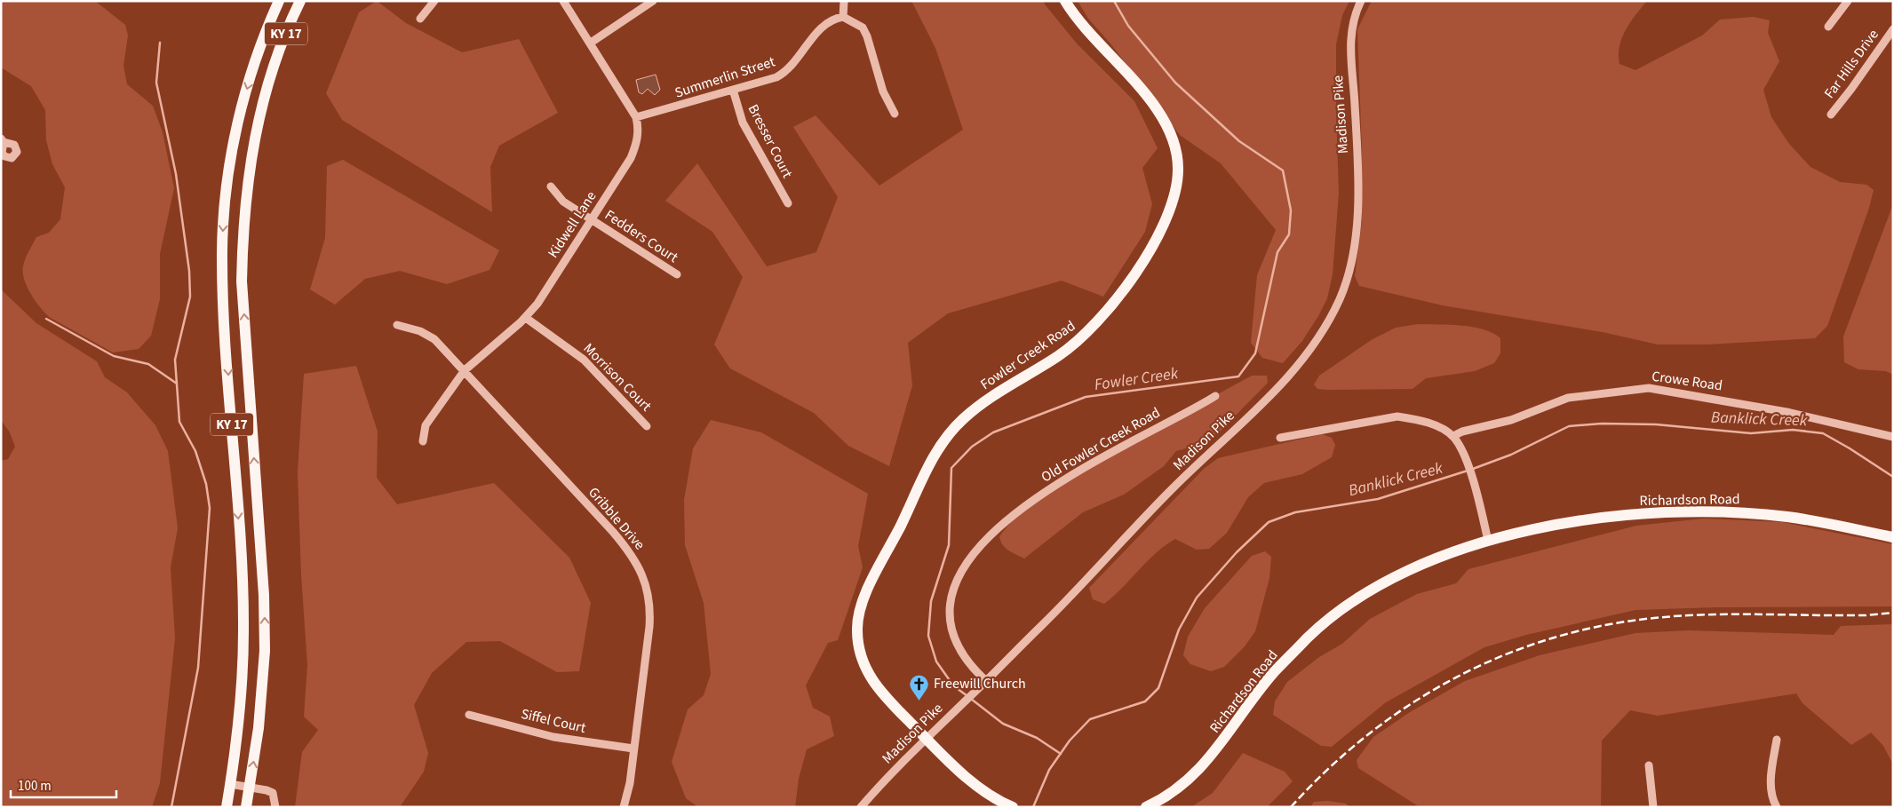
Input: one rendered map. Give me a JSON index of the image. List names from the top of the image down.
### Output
{
  "streets": {
    "main road": ["KY 17", "Fowler Creek Road", "Richardson Road"],
    "street": [
      "Far Hills Drive",
      "Summerlin Street",
      "Madison Pike",
      "Bresser Court",
      "Kidwell Lane",
      "Fedders Court",
      "Morrison Court",
      "Crowe Road",
      "Old Fowler Creek Road",
      "Gribble Drive",
      "Siffel Court"
    ]
  },
  "crossings": [
    ["Summerlin Street", "Bresser Court"],
    ["Summerlin Street", "Kidwell Lane"],
    ["Madison Pike", "Fowler Creek Road"],
    ["Madison Pike", "Old Fowler Creek Road"],
    ["Kidwell Lane", "Fedders Court"],
    ["Kidwell Lane", "Morrison Court"],
    ["Kidwell Lane", "Gribble Drive"],
    ["Gribble Drive", "Siffel Court"]
  ],
  "water": ["Fowler Creek", "Banklick Creek"],
  "places": {
    "church": ["Freewill Church"]
  },
  "scale_bar": "100 m"
}
